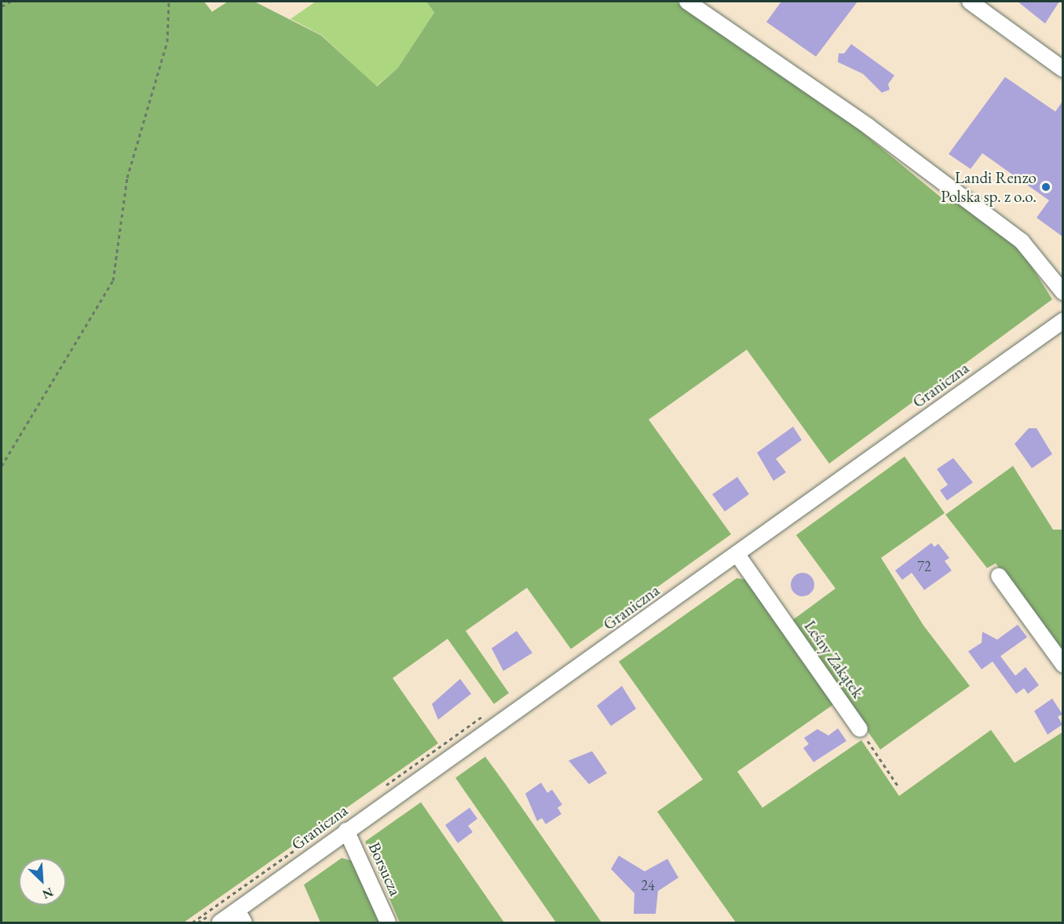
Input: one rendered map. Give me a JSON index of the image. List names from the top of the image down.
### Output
{
  "streets": {
    "street": ["Graniczna", "Leśny Zakątek", "Borsucza"]
  },
  "crossings": [
    ["Graniczna", "Leśny Zakątek"],
    ["Graniczna", "Borsucza"]
  ],
  "places": ["Landi Renzo Polska sp. z o.o."],
  "house_numbers": ["72", "24"],
  "north": "bottom right"
}
